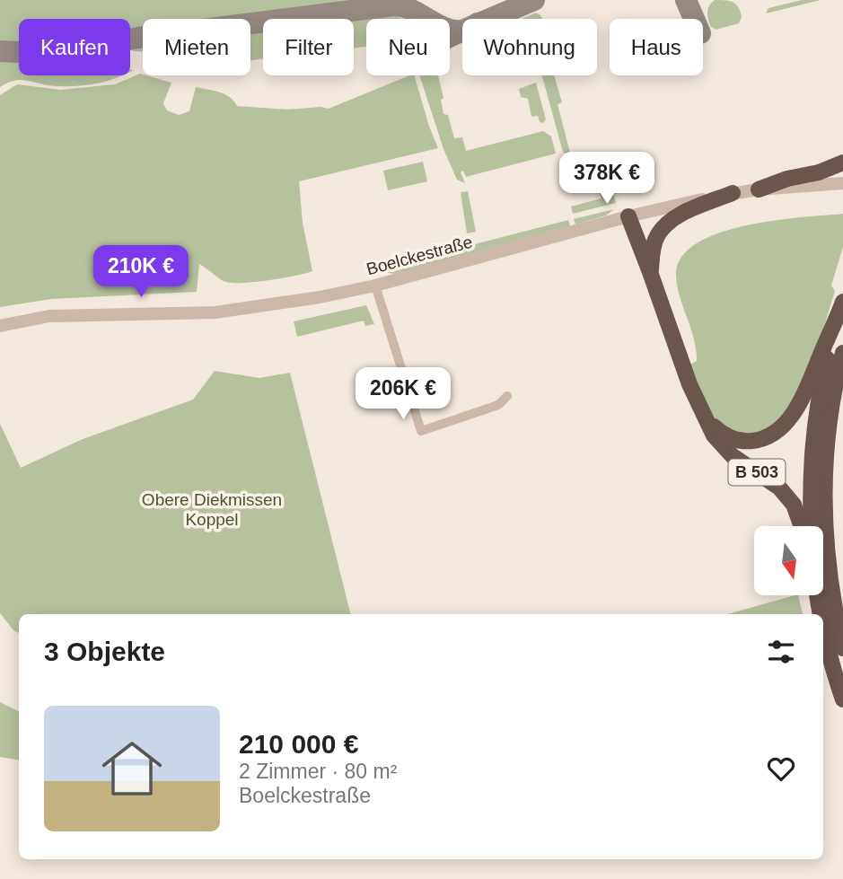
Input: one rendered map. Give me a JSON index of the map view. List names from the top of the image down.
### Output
{
  "streets": {
    "highway": ["B 503"],
    "street": ["Boelckestraße"]
  },
  "parks": ["Obere Diekmissen Koppel"],
  "north": "bottom",
  "page": {
    "chip": [
      "Kaufen",
      "Mieten",
      "Filter",
      "Neu",
      "Wohnung",
      "Haus"
    ],
    "price": ["378K €", "210K €", "206K €"],
    "heading": "3 Objekte",
    "list": [
      {
        "name": "210 000 €",
        "note": "2 Zimmer · 80 m² · Boelckestraße"
      }
    ]
  }
}
